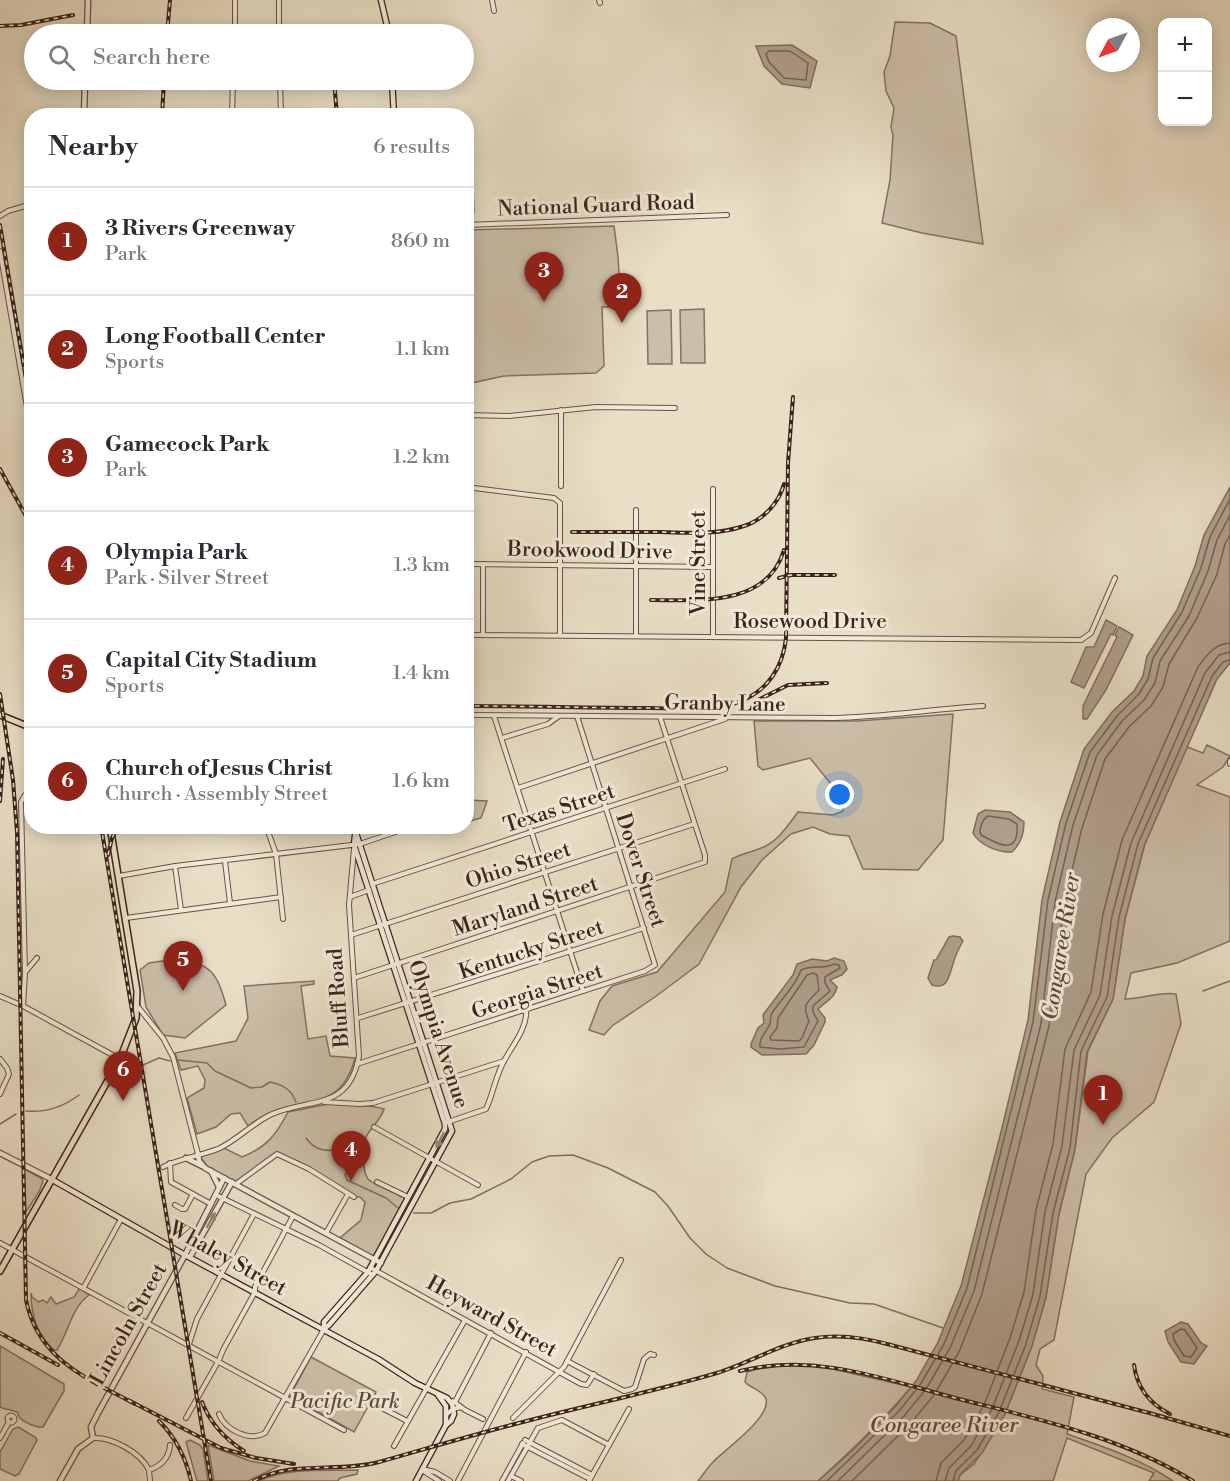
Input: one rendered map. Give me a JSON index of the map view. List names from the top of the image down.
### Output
{
  "streets": {
    "main road": ["Olympia Avenue", "Whaley Street", "Lincoln Street"],
    "street": [
      "National Guard Road",
      "Brookwood Drive",
      "Vine Street",
      "Rosewood Drive",
      "Granby Lane",
      "Texas Street",
      "Ohio Street",
      "Dover Street",
      "Maryland Street",
      "Kentucky Street",
      "Georgia Street",
      "Bluff Road",
      "Heyward Street"
    ]
  },
  "crossings": [
    ["Brookwood Drive", "Vine Street"],
    ["Vine Street", "Rosewood Drive"],
    ["Granby Lane", "Dover Street"],
    ["Texas Street", "Dover Street"],
    ["Texas Street", "Bluff Road"],
    ["Texas Street", "Olympia Avenue"],
    ["Ohio Street", "Dover Street"],
    ["Ohio Street", "Maryland Street"],
    ["Ohio Street", "Bluff Road"],
    ["Ohio Street", "Olympia Avenue"],
    ["Dover Street", "Maryland Street"],
    ["Dover Street", "Kentucky Street"],
    ["Dover Street", "Georgia Street"],
    ["Maryland Street", "Bluff Road"],
    ["Maryland Street", "Olympia Avenue"],
    ["Kentucky Street", "Bluff Road"],
    ["Kentucky Street", "Olympia Avenue"],
    ["Georgia Street", "Bluff Road"],
    ["Georgia Street", "Olympia Avenue"],
    ["Bluff Road", "Olympia Avenue"],
    ["Olympia Avenue", "Heyward Street"],
    ["Whaley Street", "Lincoln Street"],
    ["Heyward Street", "Lincoln Street"]
  ],
  "water": ["Congaree River"],
  "parks": ["Pacific Park"],
  "north": "bottom left",
  "page": {
    "map_buttons": ["+", "−"],
    "search": "Search here",
    "heading": ["Nearby", "6 results"],
    "list": [
      {
        "mark": "1",
        "name": "3 Rivers Greenway",
        "note": "Park",
        "value": "860 m"
      },
      {
        "mark": "2",
        "name": "Long Football Center",
        "note": "Sports",
        "value": "1.1 km"
      },
      {
        "mark": "3",
        "name": "Gamecock Park",
        "note": "Park",
        "value": "1.2 km"
      },
      {
        "mark": "4",
        "name": "Olympia Park",
        "note": "Park · Silver Street",
        "value": "1.3 km"
      },
      {
        "mark": "5",
        "name": "Capital City Stadium",
        "note": "Sports",
        "value": "1.4 km"
      },
      {
        "mark": "6",
        "name": "Church of Jesus Christ",
        "note": "Church · Assembly Street",
        "value": "1.6 km"
      }
    ],
    "pins": [
      "3",
      "2",
      "5",
      "6",
      "1",
      "4"
    ]
  }
}
